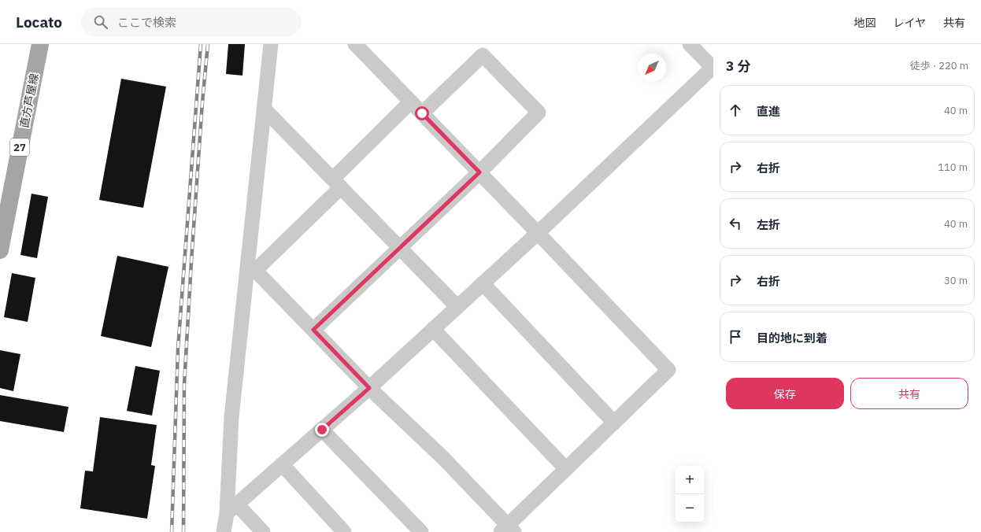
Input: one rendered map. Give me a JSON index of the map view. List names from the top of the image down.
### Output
{
  "streets": {
    "main road": ["直方芦屋線", "27"]
  },
  "north": "bottom left",
  "page": {
    "header": "Locato",
    "search": "ここで検索",
    "nav": ["地図", "レイヤ", "共有"],
    "heading": ["3 分", "徒歩 · 220 m"],
    "list": [
      ["直進", "40 m"],
      ["右折", "110 m"],
      ["左折", "40 m"],
      ["右折", "30 m"],
      "目的地に到着"
    ],
    "buttons": ["保存", "共有"],
    "map_buttons": ["+", "−"]
  }
}
